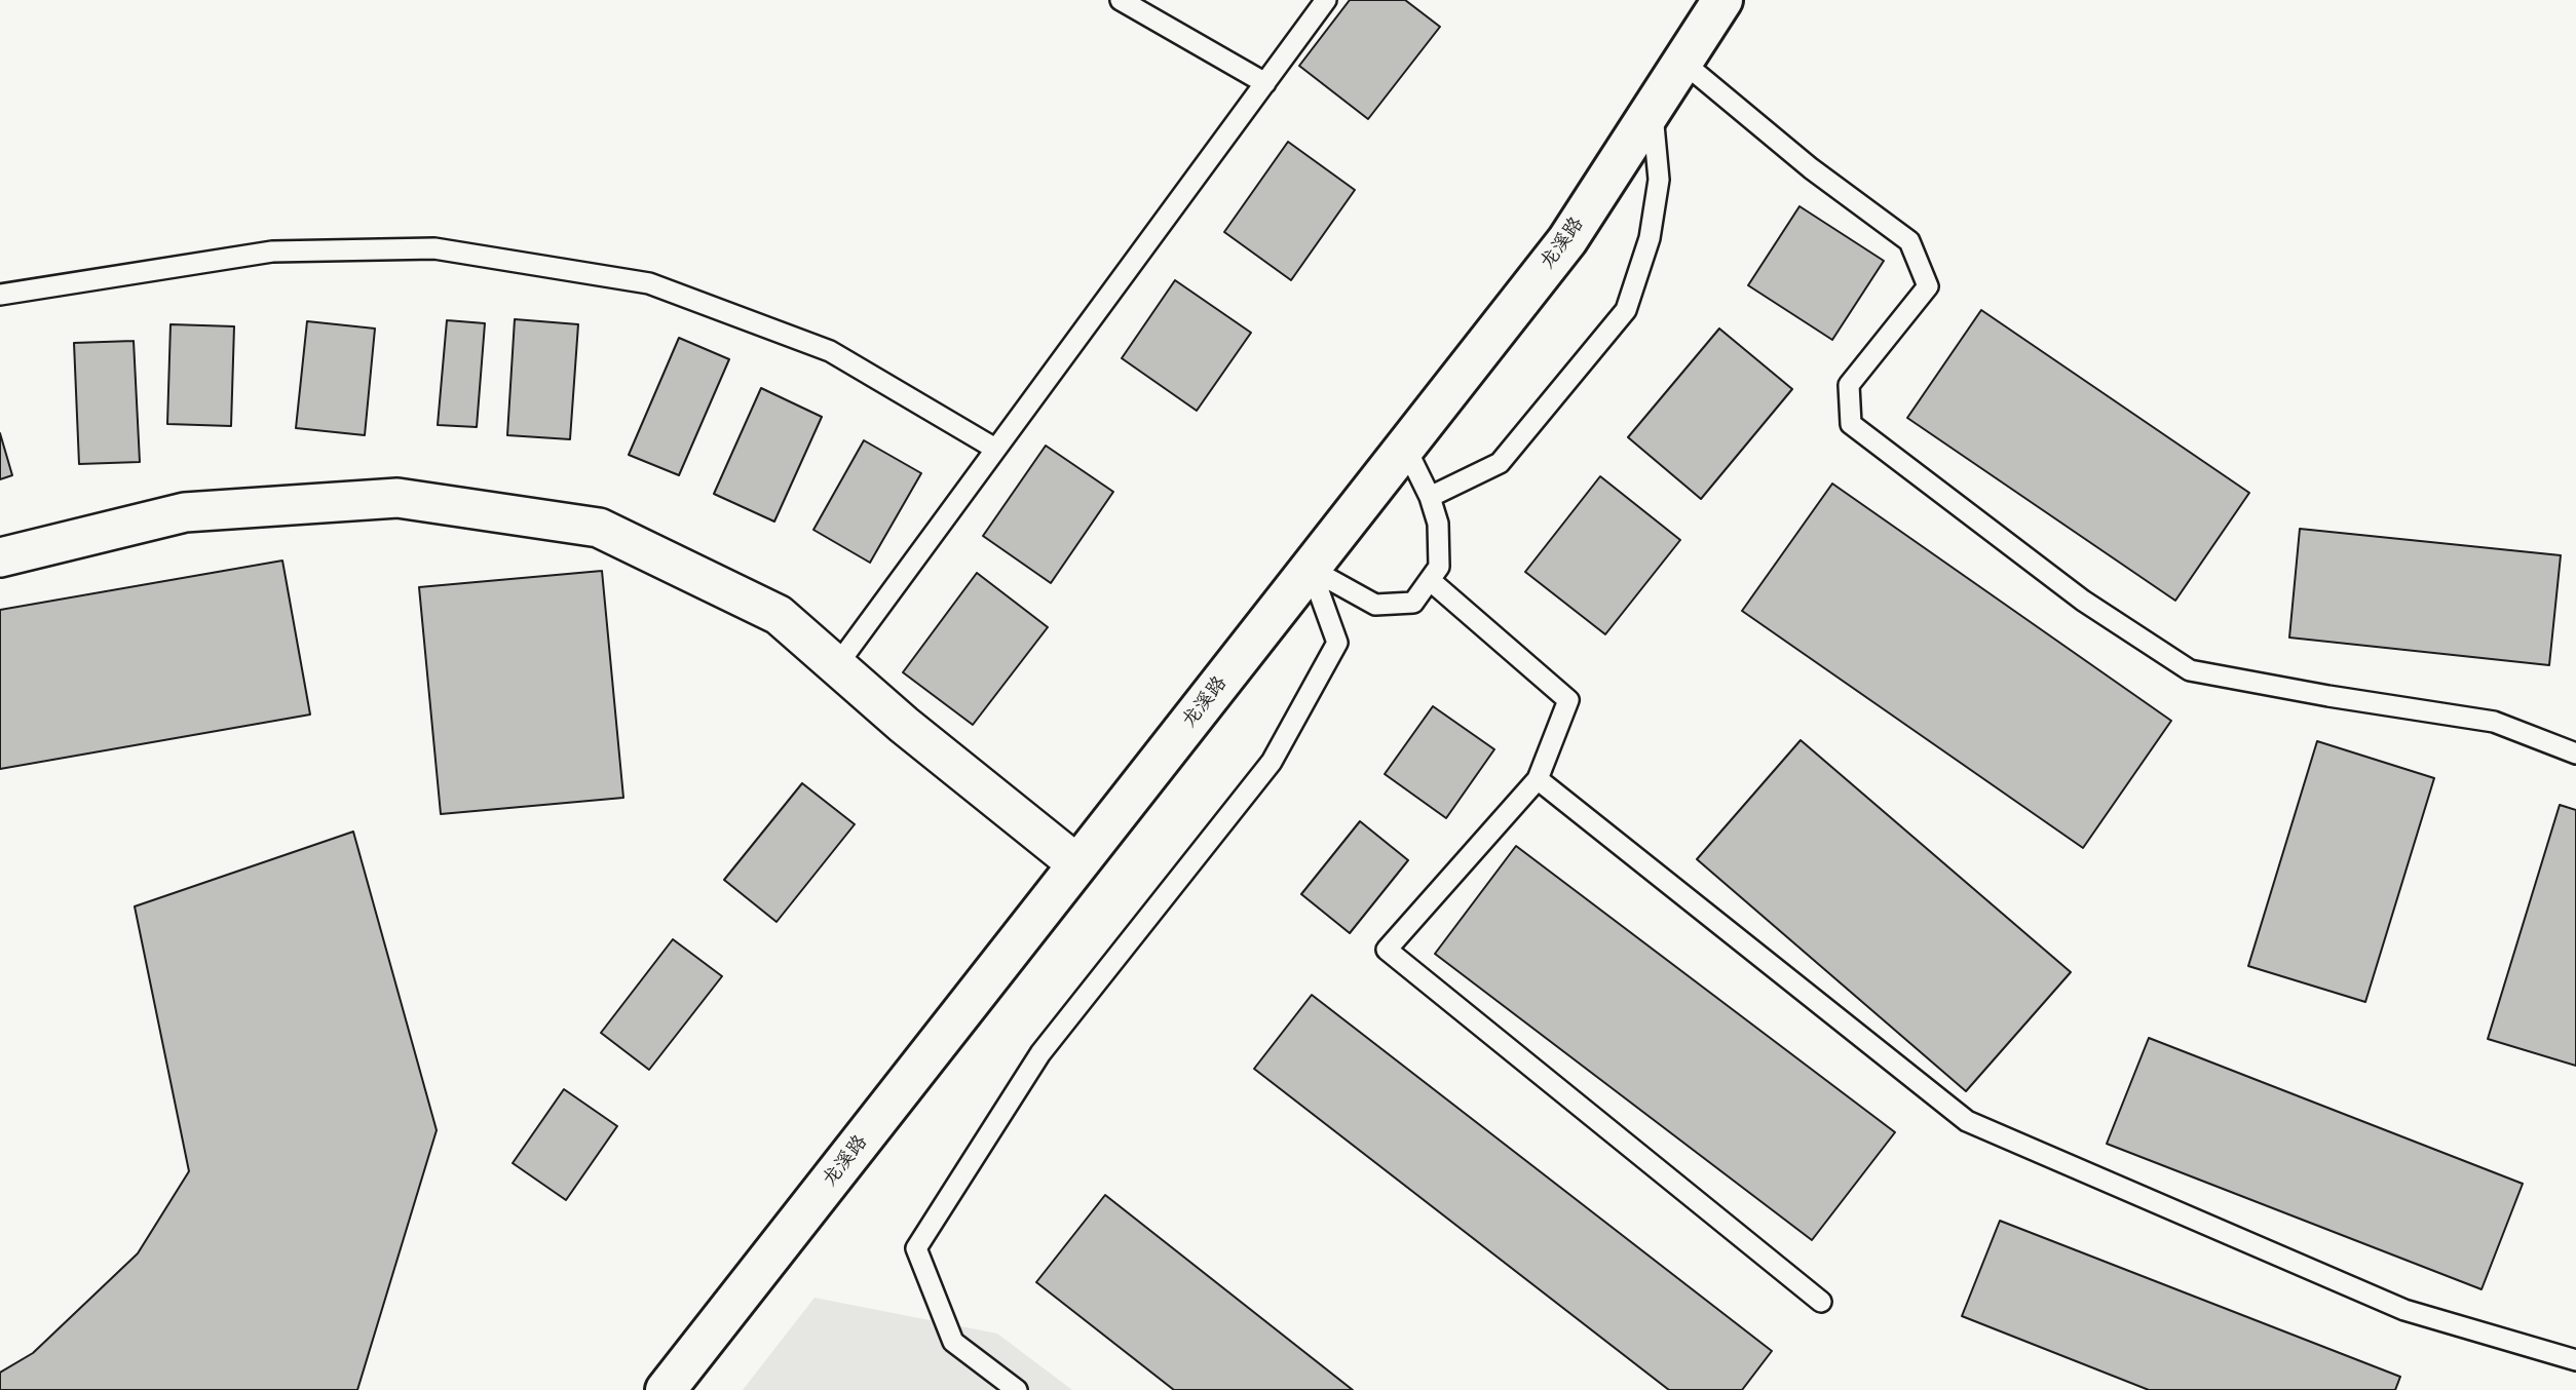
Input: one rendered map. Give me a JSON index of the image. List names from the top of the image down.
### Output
{
  "streets": {
    "street": ["龙溪路"]
  }
}
